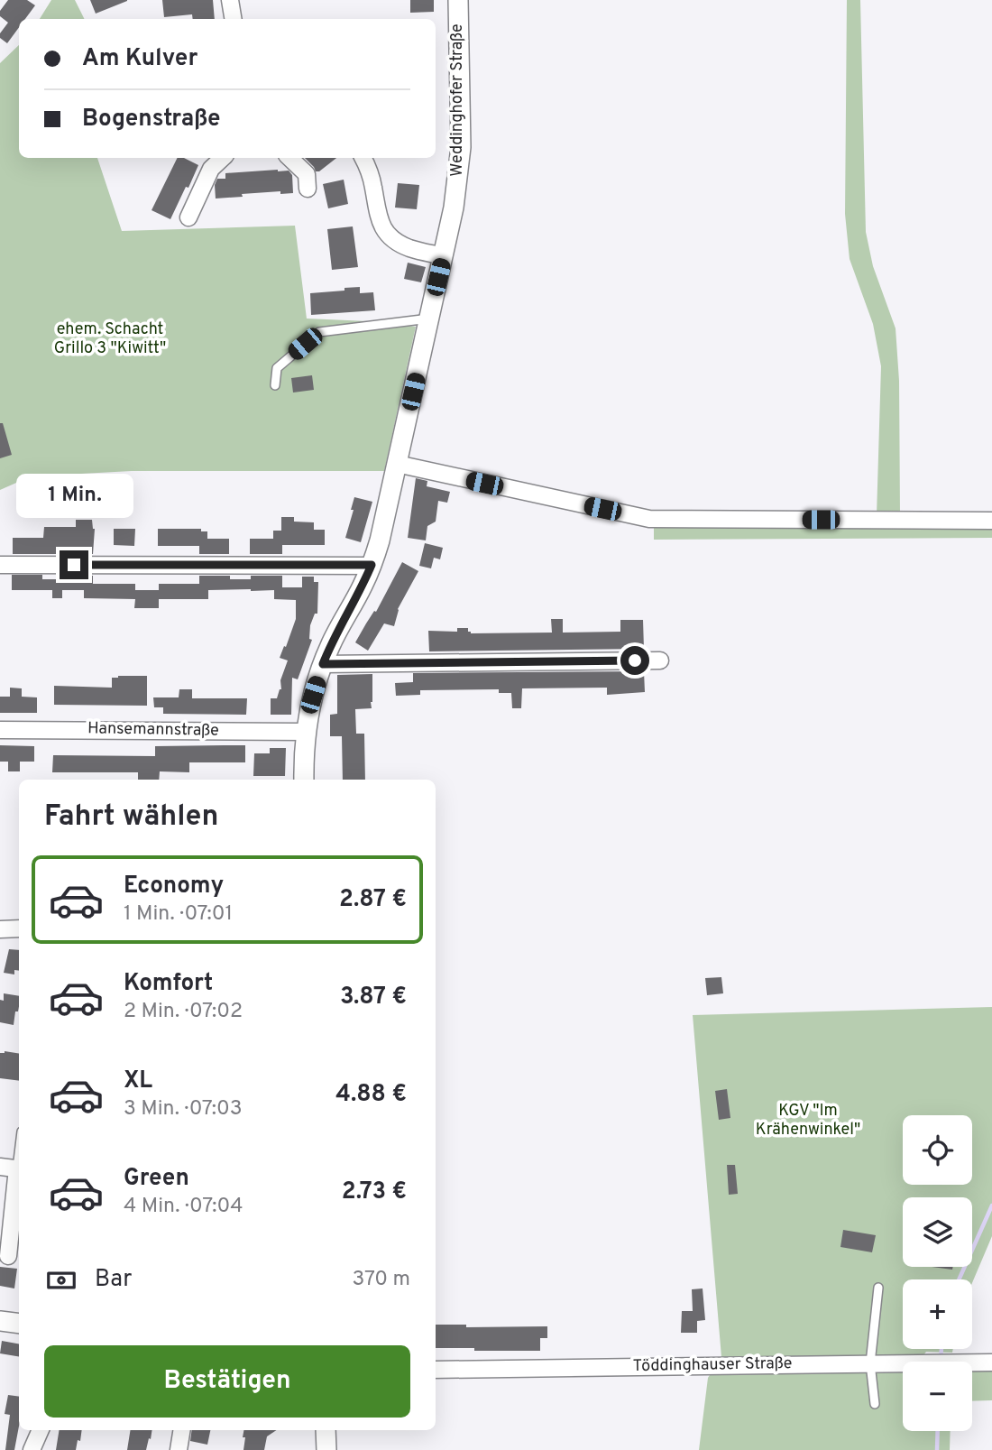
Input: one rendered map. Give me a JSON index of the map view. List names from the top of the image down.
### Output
{
  "streets": {
    "street": ["Weddinghofer Straße", "Hansemannstraße", "Töddinghauser Straße"]
  },
  "crossings": [
    ["Weddinghofer Straße", "Hansemannstraße"]
  ],
  "parks": ["ehem. Schacht Grillo 3 \"Kiwitt\"", "KGV \"Im Krähenwinkel\""],
  "page": {
    "banner": ["Am Kulver", "Bogenstraße"],
    "bubble": "1 Min.",
    "heading": "Fahrt wählen",
    "list": [
      {
        "name": "Economy",
        "note": "1 Min. · 07:01",
        "value": "2.87 €"
      },
      {
        "name": "Komfort",
        "note": "2 Min. · 07:02",
        "value": "3.87 €"
      },
      {
        "name": "XL",
        "note": "3 Min. · 07:03",
        "value": "4.88 €"
      },
      {
        "name": "Green",
        "note": "4 Min. · 07:04",
        "value": "2.73 €"
      }
    ],
    "map_buttons": ["+", "−"],
    "pay": ["Bar", "370 m"],
    "buttons": "Bestätigen"
  }
}
